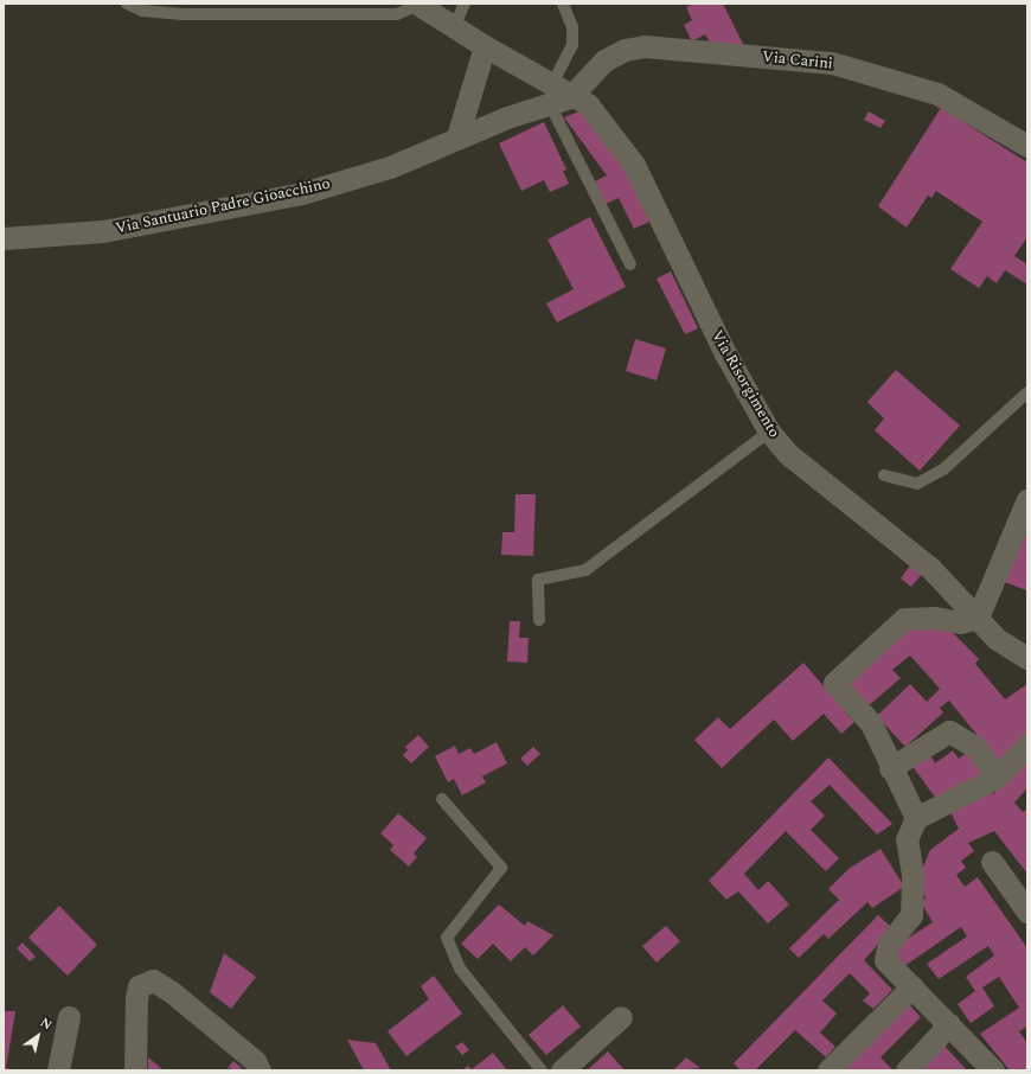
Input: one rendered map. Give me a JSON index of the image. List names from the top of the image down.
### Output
{
  "streets": {
    "street": ["Via Carini", "Via Santuario Padre Gioacchino", "Via Risorgimento"]
  },
  "crossings": [
    ["Via Carini", "Via Santuario Padre Gioacchino"],
    ["Via Carini", "Via Risorgimento"],
    ["Via Santuario Padre Gioacchino", "Via Risorgimento"]
  ],
  "north": "top right"
}
